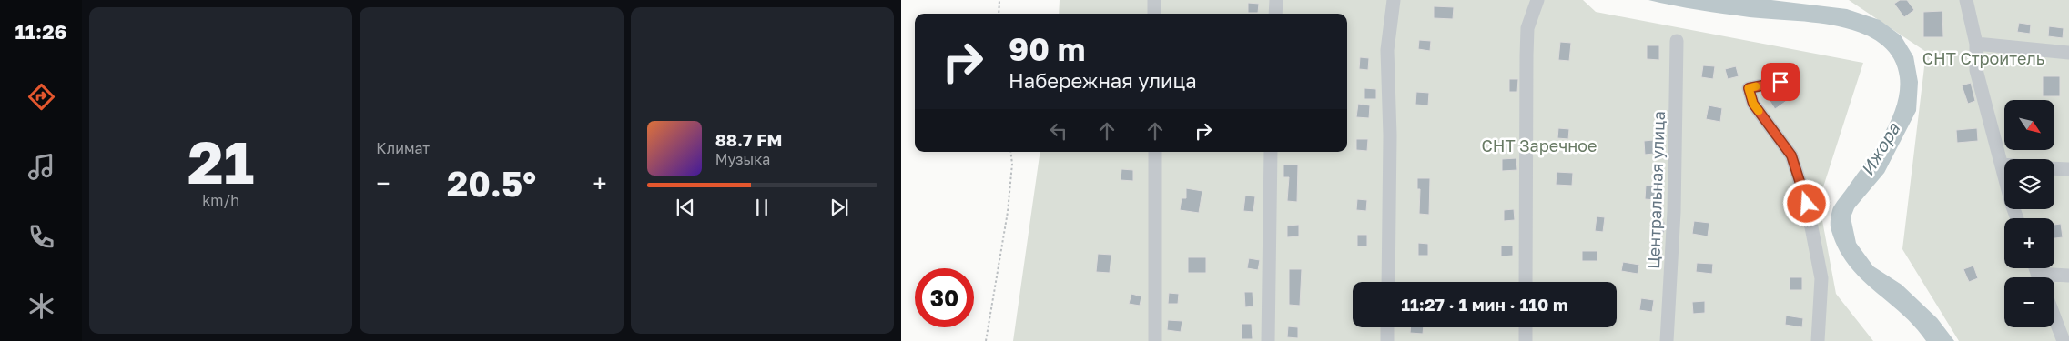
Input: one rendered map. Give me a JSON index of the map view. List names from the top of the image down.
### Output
{
  "streets": {
    "street": ["Центральная улица"]
  },
  "water": ["Ижора"],
  "parks": ["СНТ Строитель", "СНТ Заречное"],
  "north": "bottom right",
  "page": {
    "tabs": "11:26",
    "tile": [
      ["21", "km/h"],
      "Климат"
    ],
    "turn": ["90 m", "Набережная улица"],
    "map_buttons": ["+", "−"],
    "song": ["88.7 FM", "Музыка"],
    "heat": ["−", "20.5°", "+"],
    "limit": "30",
    "trip": "11:27 · 1 мин · 110 m"
  }
}
